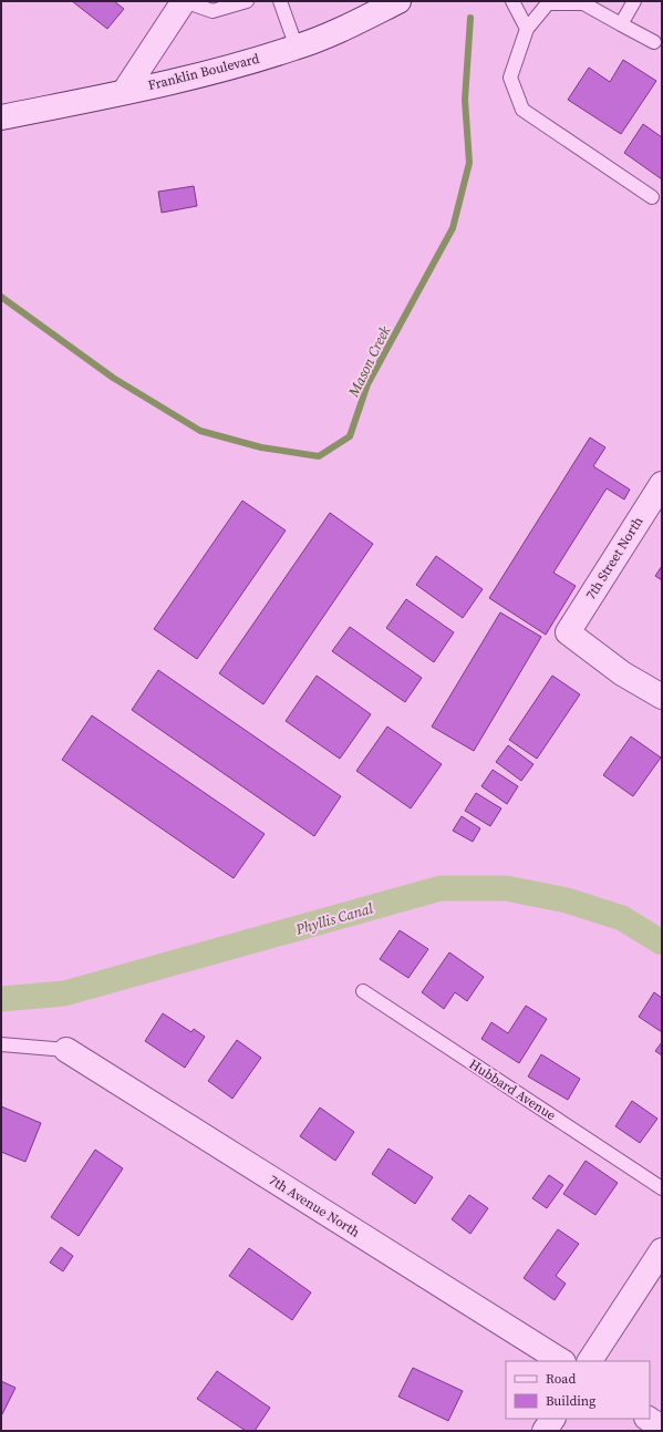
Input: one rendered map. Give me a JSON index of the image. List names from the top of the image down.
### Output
{
  "streets": {
    "street": ["Franklin Boulevard", "7th Street North", "7th Avenue North"],
    "lane": ["Hubbard Avenue"]
  },
  "water": ["Mason Creek", "Phyllis Canal"],
  "legend": ["Road", "Building"]
}
